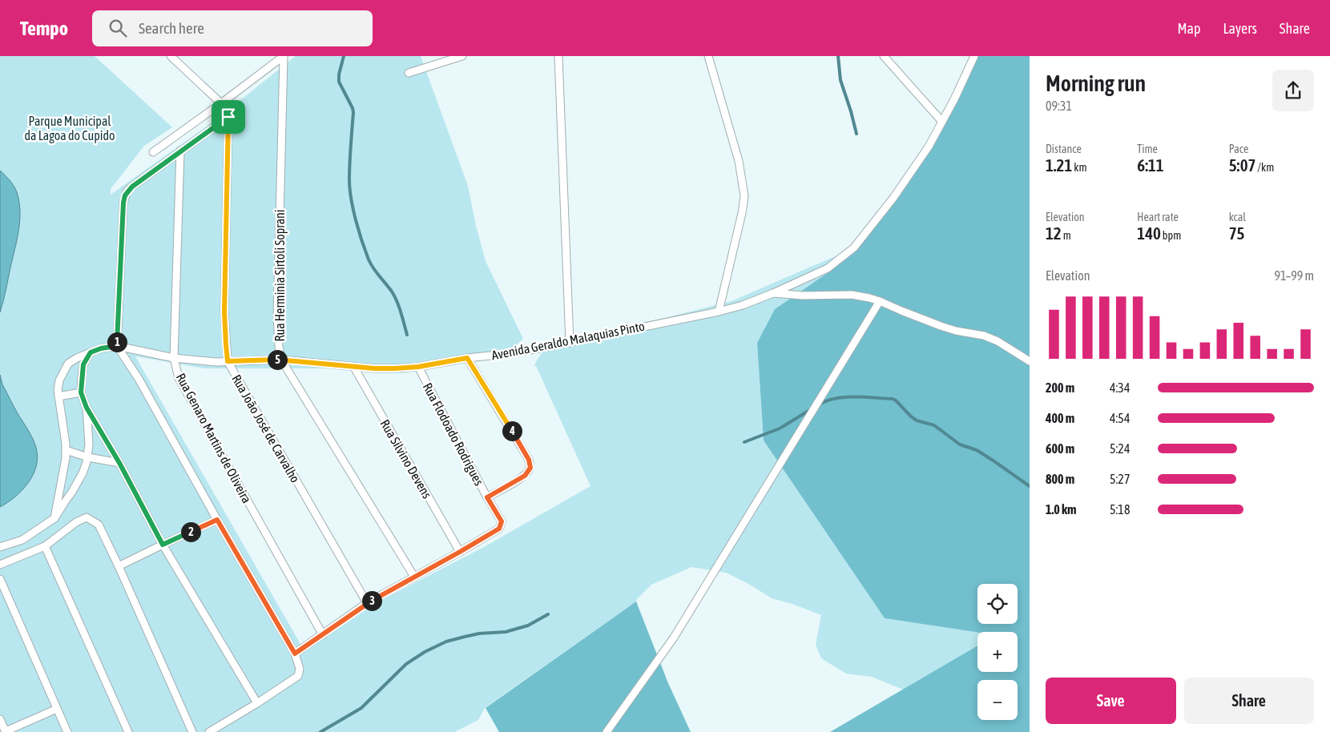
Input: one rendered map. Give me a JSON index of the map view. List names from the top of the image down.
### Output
{
  "streets": {
    "street": [
      "Rua Herminia Sirtoli Soprani",
      "Avenida Geraldo Malaquias Pinto",
      "Rua João José de Carvalho",
      "Rua Flodoado Rodrigues",
      "Rua Genaro Martins de Oliveira",
      "Rua Silvino Devens"
    ]
  },
  "crossings": [
    ["Rua Herminia Sirtoli Soprani", "Avenida Geraldo Malaquias Pinto"],
    ["Avenida Geraldo Malaquias Pinto", "Rua João José de Carvalho"],
    ["Avenida Geraldo Malaquias Pinto", "Rua Flodoado Rodrigues"],
    ["Avenida Geraldo Malaquias Pinto", "Rua Genaro Martins de Oliveira"],
    ["Avenida Geraldo Malaquias Pinto", "Rua Silvino Devens"],
    ["Rua Flodoado Rodrigues", "Rua Silvino Devens"]
  ],
  "parks": ["Parque Municipal da Lagoa do Cupido"],
  "page": {
    "header": "Tempo",
    "search": "Search here",
    "nav": ["Map", "Layers", "Share"],
    "heading": ["Morning run", "09:31"],
    "stats": [
      ["Distance", "1.21 km"],
      ["Time", "6:11"],
      ["Pace", "5:07 /km"],
      ["Elevation", "12 m"],
      ["Heart rate", "140 bpm"],
      ["kcal", "75"]
    ],
    "chart": ["Elevation", "91–99 m"],
    "pins": [
      "1",
      "5",
      "4",
      "2",
      "3"
    ],
    "list": [
      {
        "name": "200 m",
        "note": "4:34"
      },
      {
        "name": "400 m",
        "note": "4:54"
      },
      {
        "name": "600 m",
        "note": "5:24"
      },
      {
        "name": "800 m",
        "note": "5:27"
      },
      {
        "name": "1.0 km",
        "note": "5:18"
      }
    ],
    "map_buttons": ["+", "−"],
    "buttons": ["Save", "Share"]
  }
}
